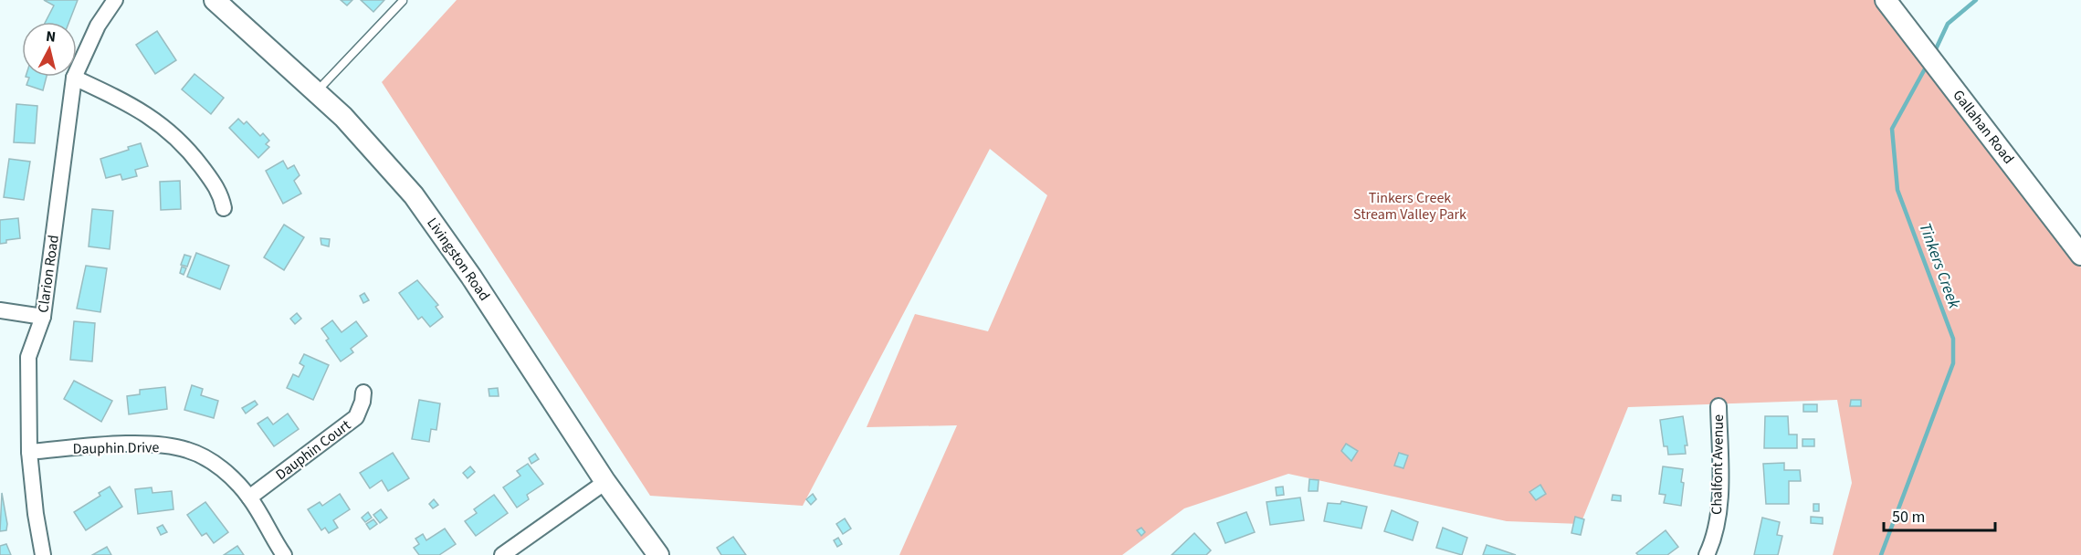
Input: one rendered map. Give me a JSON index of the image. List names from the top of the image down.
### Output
{
  "streets": {
    "main road": ["Gallahan Road", "Livingston Road"],
    "street": [
      "Clarion Road",
      "Dauphin Drive",
      "Dauphin Court",
      "Chalfont Avenue"
    ]
  },
  "crossings": [
    ["Clarion Road", "Dauphin Drive"],
    ["Dauphin Drive", "Dauphin Court"]
  ],
  "water": ["Tinkers Creek"],
  "parks": ["Tinkers Creek Stream Valley Park"],
  "scale_bar": "50 m",
  "north": "top"
}
